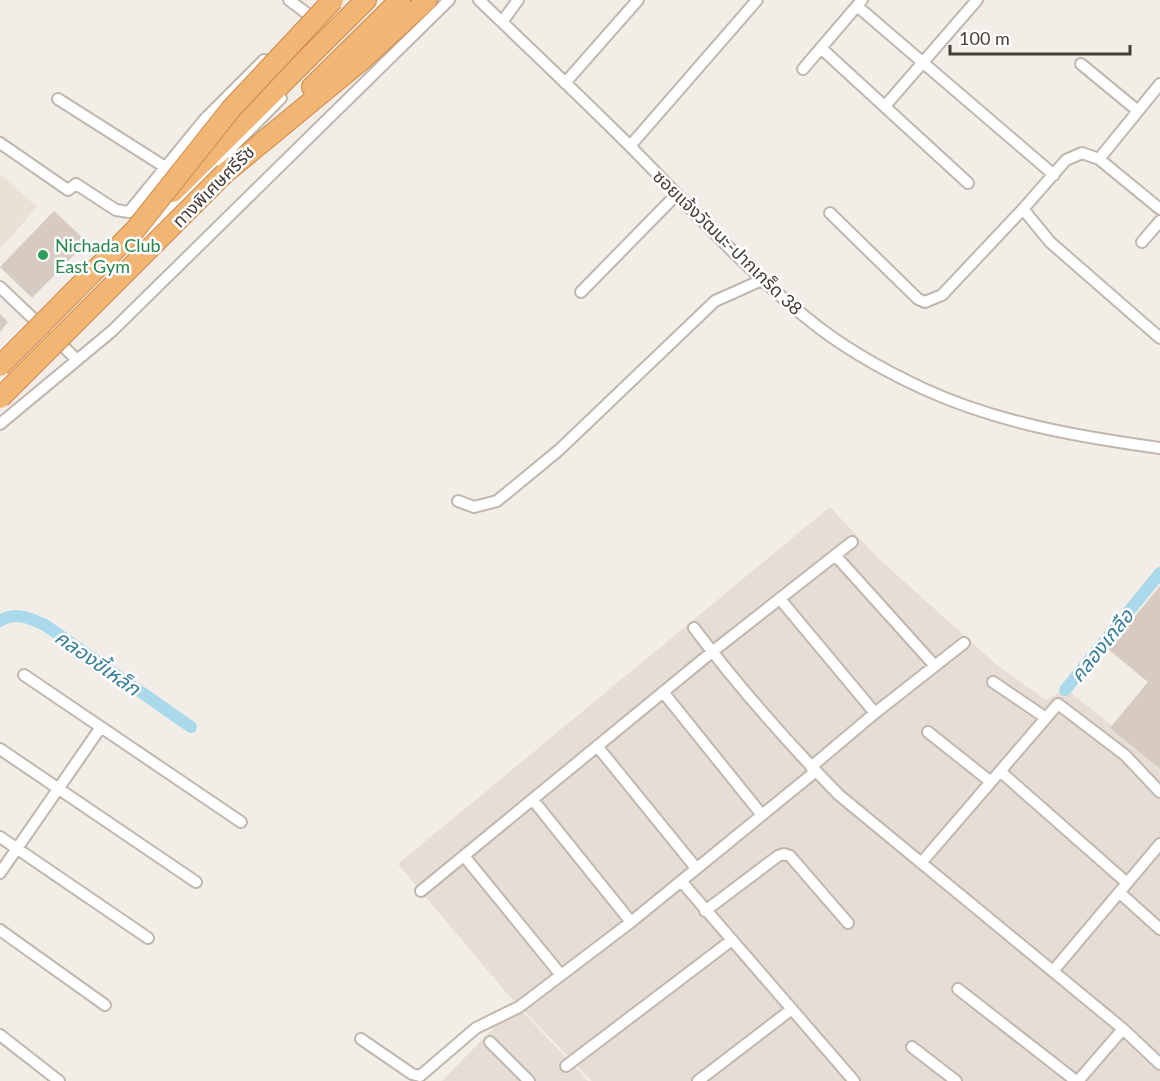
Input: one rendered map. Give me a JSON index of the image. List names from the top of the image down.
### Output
{
  "streets": {
    "highway": ["ทางพิเศษศรีรัช"],
    "street": ["ซอยแจ้งวัฒนะ-ปากเกร็ด 38"]
  },
  "water": ["คลองเกลือ", "คลองขี้เหล็ก"],
  "places": ["Nichada Club East Gym"],
  "scale_bar": "100 m"
}
